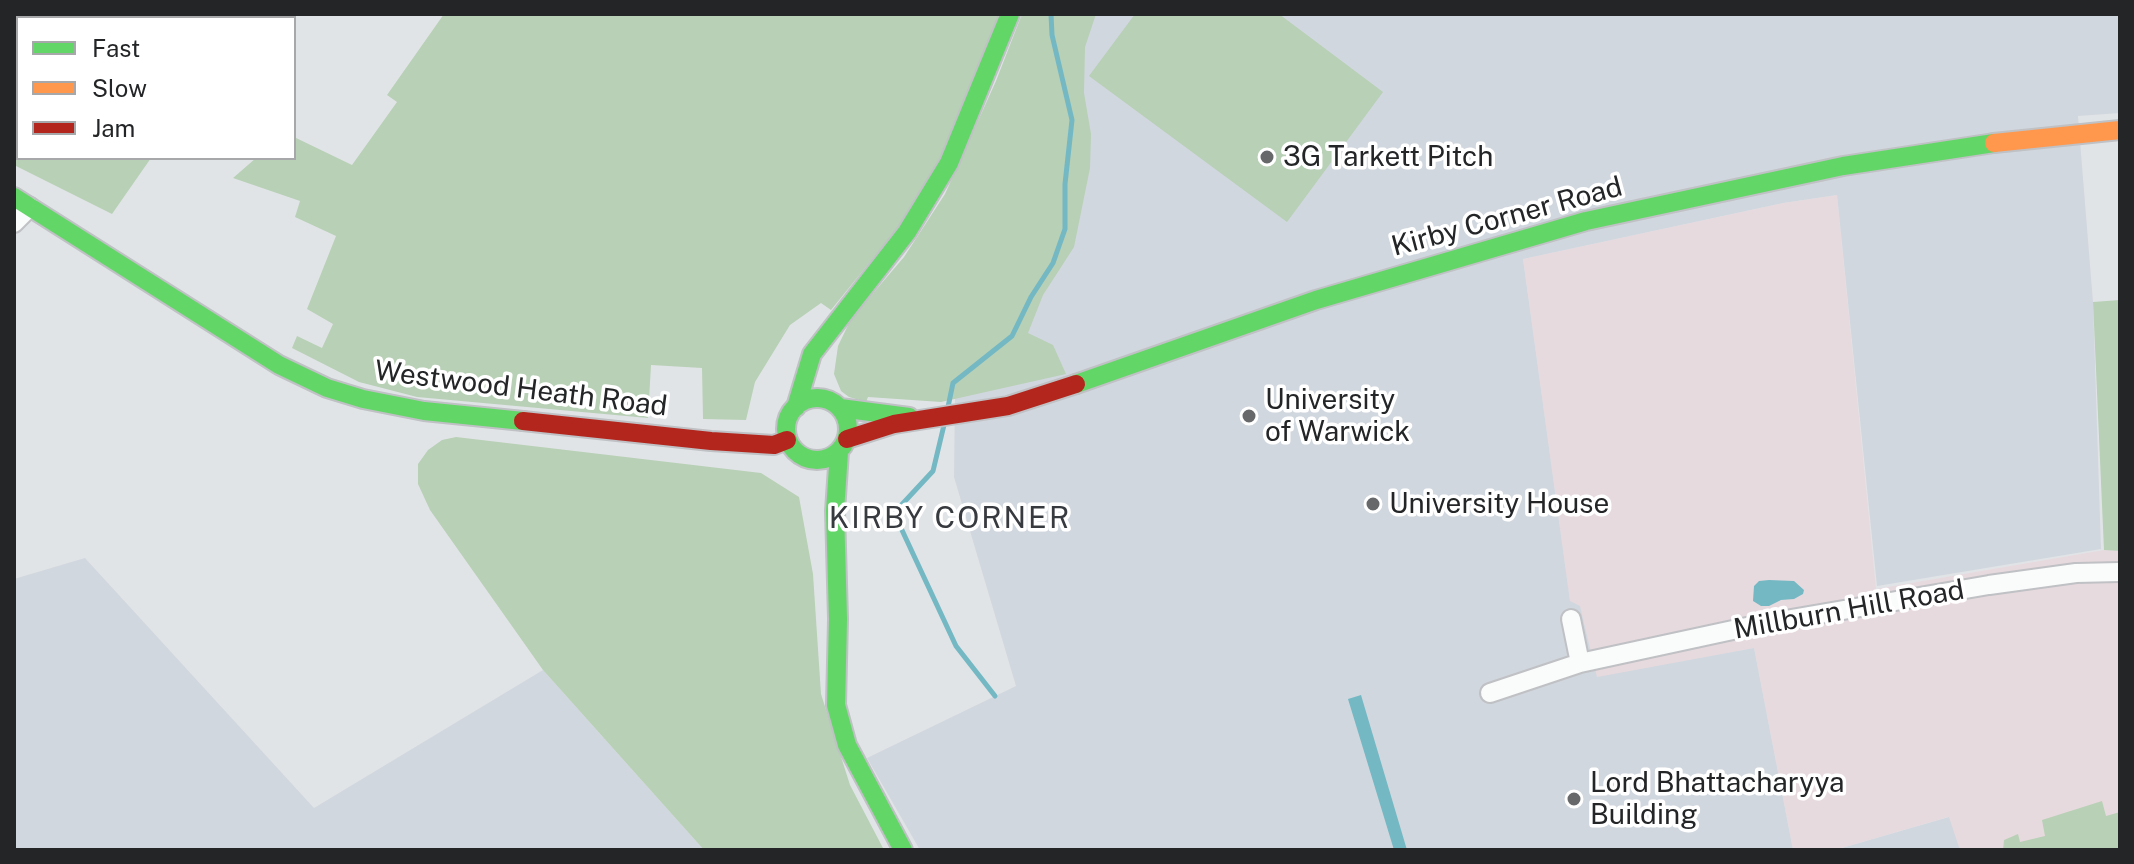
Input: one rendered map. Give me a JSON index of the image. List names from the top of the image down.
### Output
{
  "streets": {
    "street": ["Kirby Corner Road", "Westwood Heath Road", "Millburn Hill Road"]
  },
  "crossings": [
    ["Kirby Corner Road", "Westwood Heath Road"]
  ],
  "districts": ["KIRBY CORNER"],
  "places": [
    "3G Tarkett Pitch",
    "University of Warwick",
    "University House",
    "Lord Bhattacharyya Building"
  ],
  "legend": ["Fast", "Slow", "Jam"]
}
